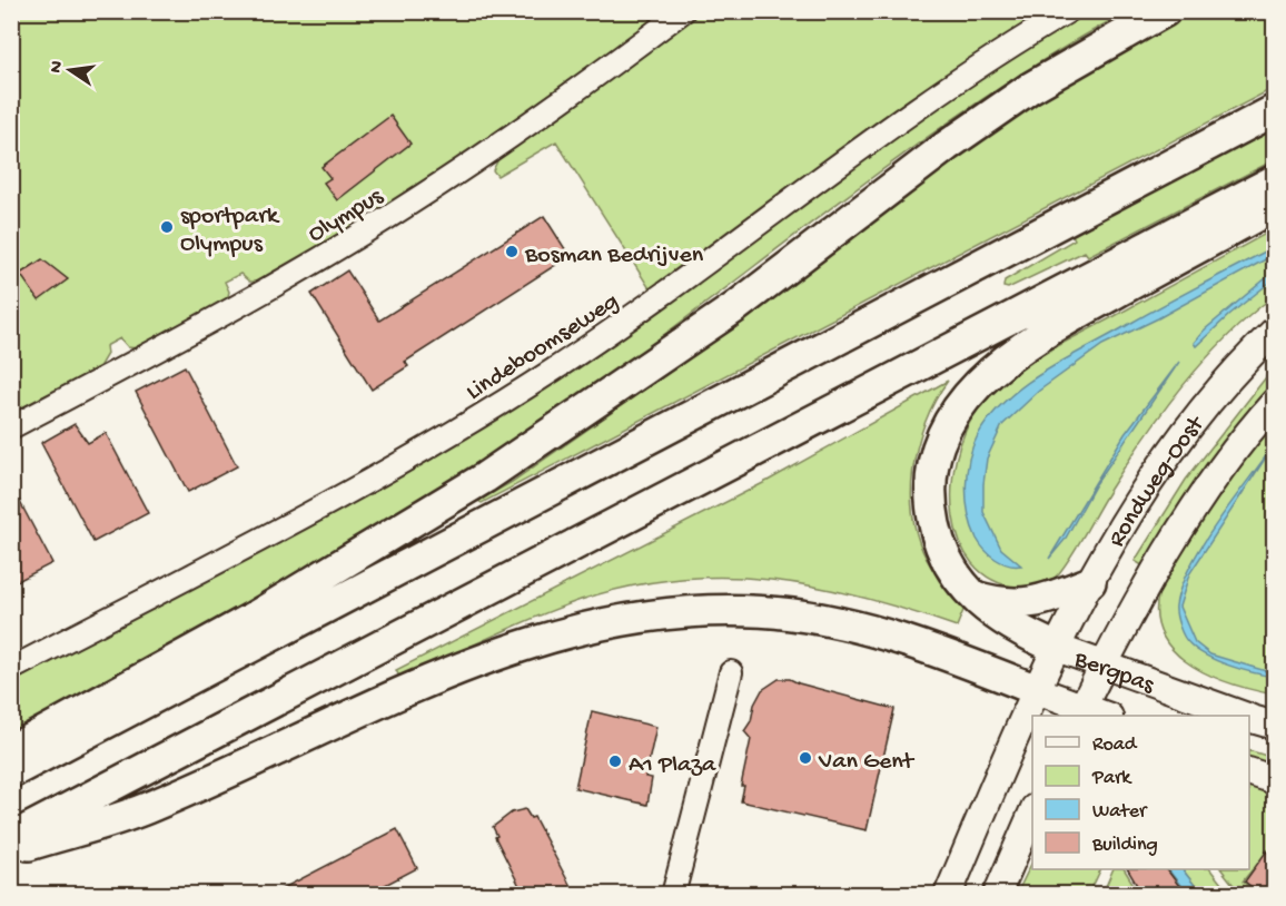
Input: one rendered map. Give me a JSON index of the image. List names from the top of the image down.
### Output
{
  "streets": {
    "main road": ["Rondweg-Oost", "Bergpas"],
    "street": ["Olympus", "Lindeboomseweg"]
  },
  "crossings": [
    ["Rondweg-Oost", "Bergpas"]
  ],
  "places": [
    "sportpark Olympus",
    "Bosman Bedrijven",
    "Van Gent",
    "A1 Plaza"
  ],
  "legend": [
    "Road",
    "Park",
    "Water",
    "Building"
  ],
  "north": "left"
}
